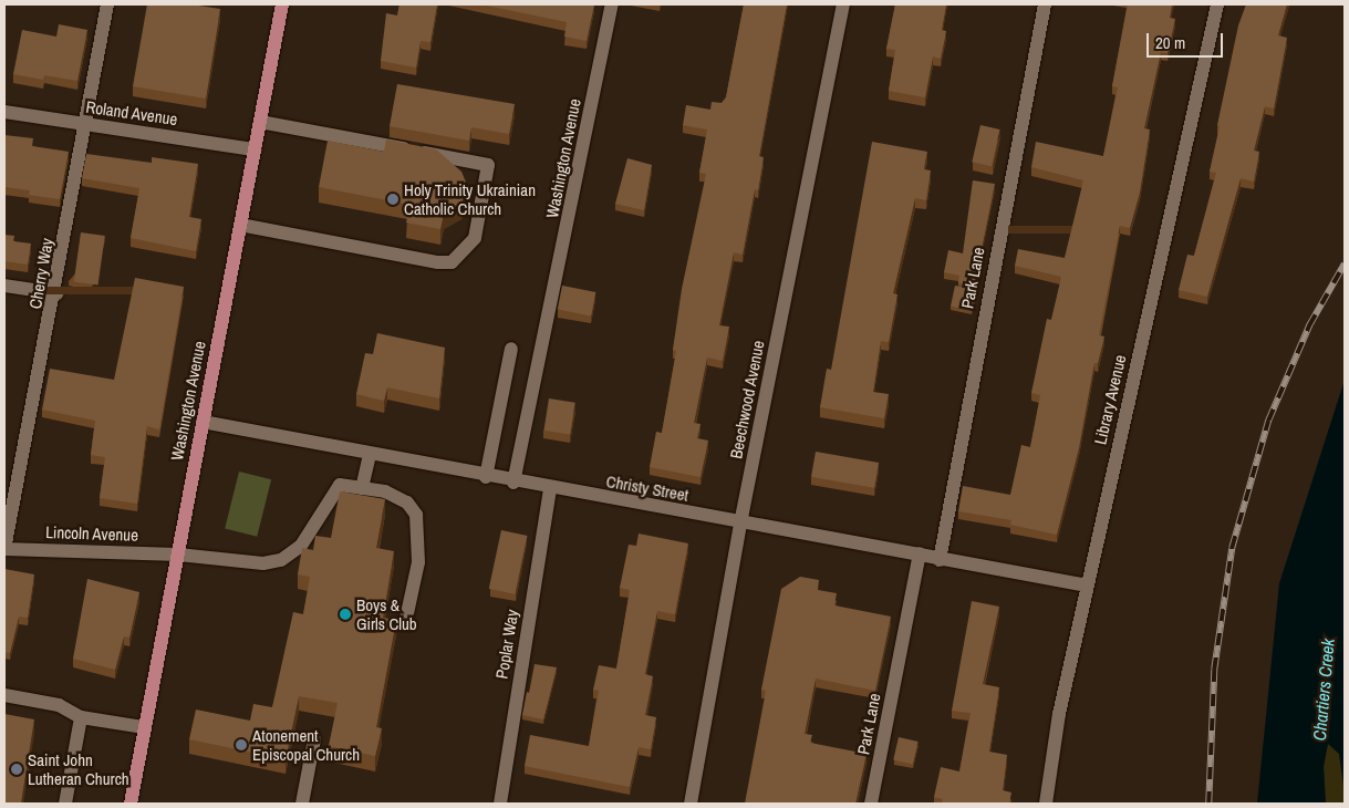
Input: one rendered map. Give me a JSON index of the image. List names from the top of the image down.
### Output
{
  "streets": {
    "main road": ["Washington Avenue"],
    "street": [
      "Roland Avenue",
      "Cherry Way",
      "Park Lane",
      "Beechwood Avenue",
      "Library Avenue",
      "Christy Street",
      "Lincoln Avenue",
      "Poplar Way"
    ]
  },
  "crossings": [
    ["Roland Avenue", "Washington Avenue"],
    ["Roland Avenue", "Cherry Way"],
    ["Washington Avenue", "Christy Street"],
    ["Washington Avenue", "Lincoln Avenue"],
    ["Cherry Way", "Lincoln Avenue"],
    ["Park Lane", "Christy Street"],
    ["Beechwood Avenue", "Christy Street"],
    ["Library Avenue", "Christy Street"],
    ["Christy Street", "Poplar Way"]
  ],
  "water": ["Chartiers Creek"],
  "places": [
    "Holy Trinity Ukrainian Catholic Church",
    "Boys & Girls Club",
    "Atonement Episcopal Church",
    "Saint John Lutheran Church"
  ],
  "scale_bar": "20 m"
}
